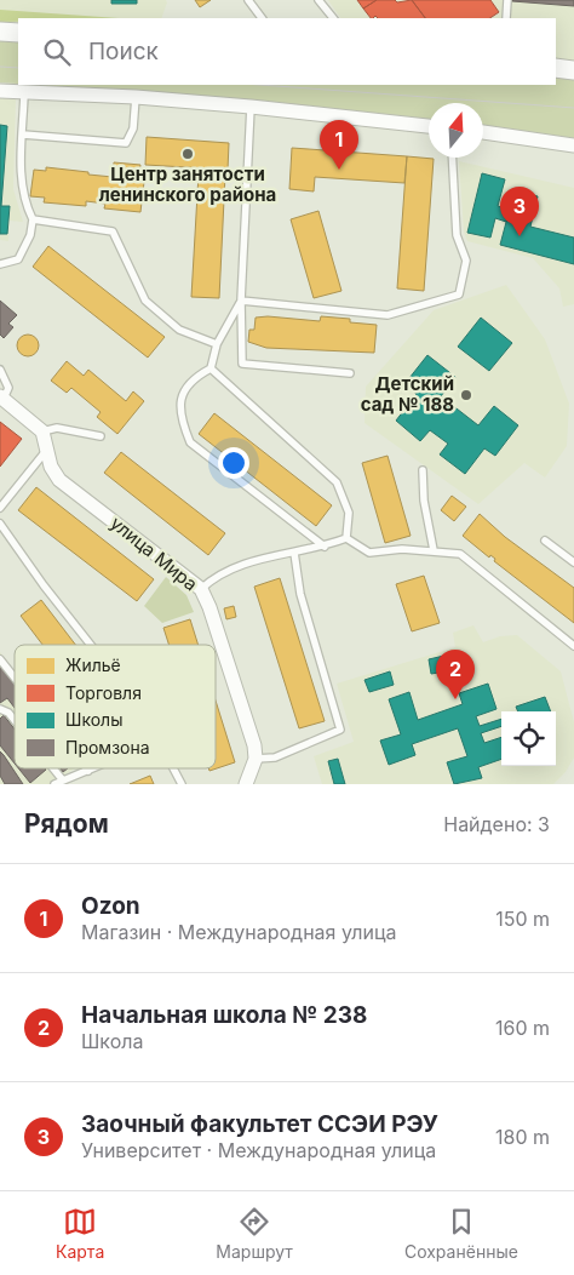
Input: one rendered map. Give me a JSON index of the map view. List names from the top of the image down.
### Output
{
  "streets": {
    "street": ["улица Мира"]
  },
  "places": ["Центр занятости ленинского района", "Детский сад № 188"],
  "legend": [
    "Жильё",
    "Торговля",
    "Школы",
    "Промзона"
  ],
  "north": "top",
  "page": {
    "search": "Поиск",
    "pins": ["1", "3", "2"],
    "heading": ["Рядом", "Найдено: 3"],
    "list": [
      {
        "mark": "1",
        "name": "Ozon",
        "note": "Магазин · Международная улица",
        "value": "150 m"
      },
      {
        "mark": "2",
        "name": "Начальная школа № 238",
        "note": "Школа",
        "value": "160 m"
      },
      {
        "mark": "3",
        "name": "Заочный факультет ССЭИ РЭУ",
        "note": "Университет · Международная улица",
        "value": "180 m"
      }
    ],
    "nav": ["Карта", "Маршрут", "Сохранённые"]
  }
}
